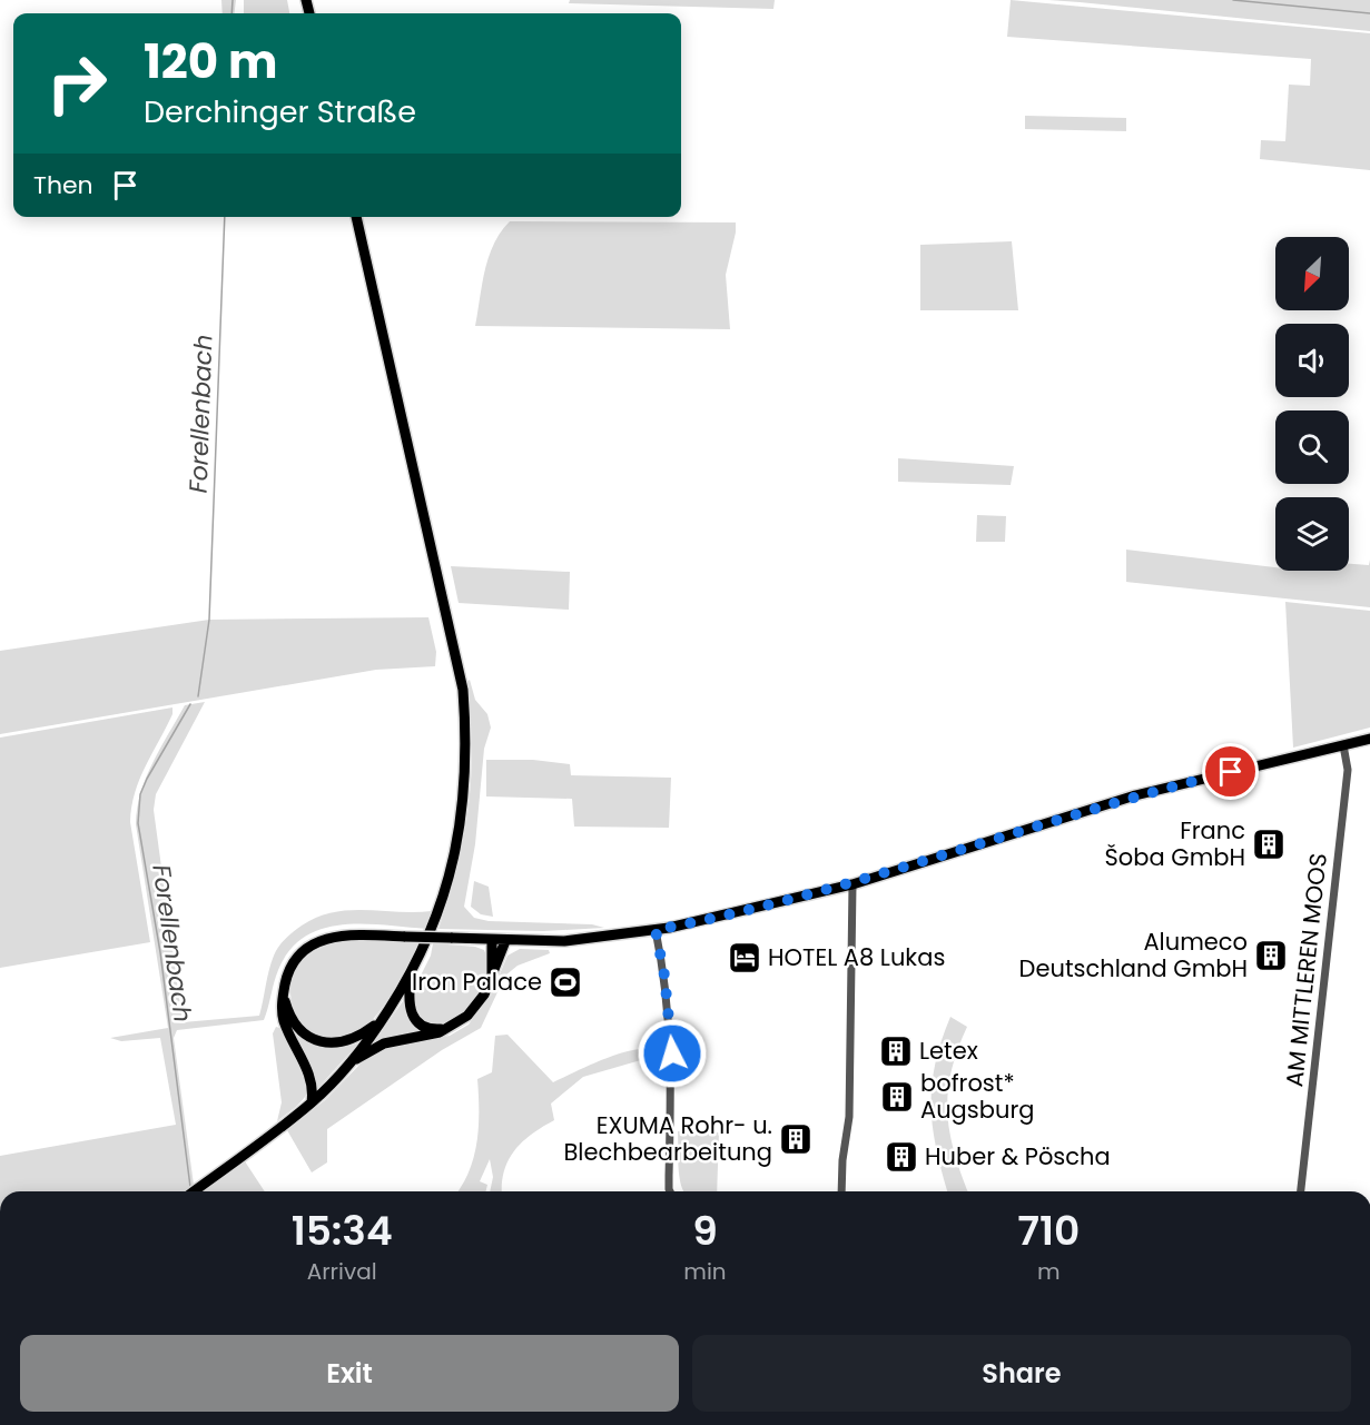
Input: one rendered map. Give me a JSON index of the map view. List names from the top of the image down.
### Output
{
  "streets": {
    "street": ["AM MITTLEREN MOOS"]
  },
  "water": ["Forellenbach"],
  "places": {
    "building": [
      "Franc Šoba GmbH",
      "Alumeco Deutschland GmbH",
      "Letex",
      "bofrost* Augsburg",
      "EXUMA Rohr- u. Blechbearbeitung",
      "Huber & Pöscha"
    ],
    "hotel": ["HOTEL A8 Lukas"],
    "sports": ["Iron Palace"]
  },
  "north": "bottom left",
  "page": {
    "turn": ["120 m", "Derchinger Straße"],
    "then": "Then",
    "eta": [
      "15:34",
      "Arrival",
      "9",
      "min",
      "710",
      "m"
    ],
    "buttons": ["Exit", "Share"]
  }
}
